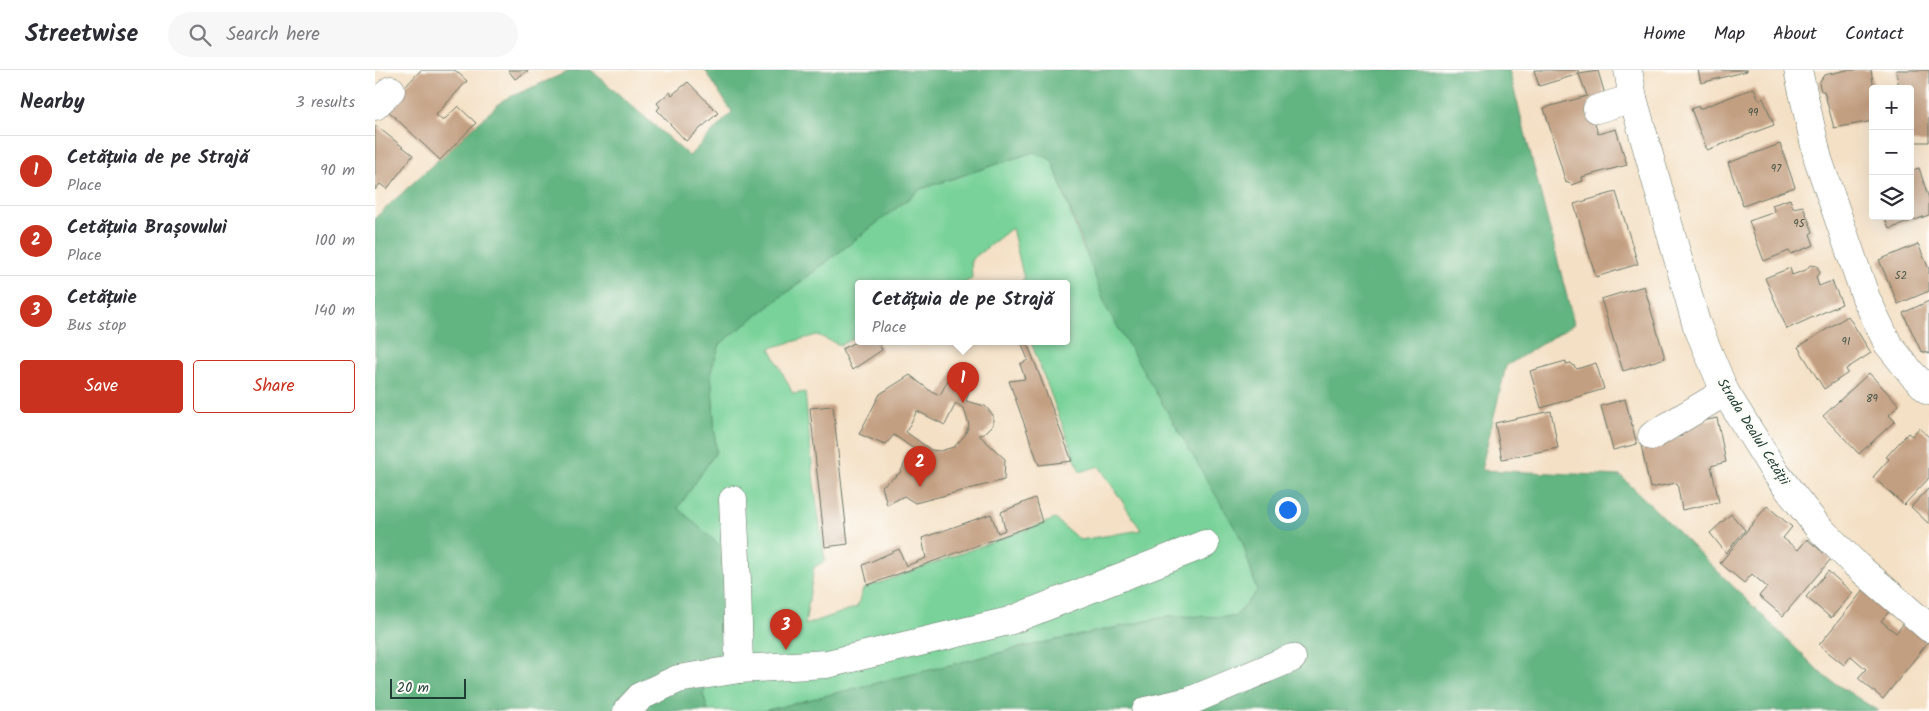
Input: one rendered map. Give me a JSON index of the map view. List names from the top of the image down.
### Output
{
  "streets": {
    "street": ["Strada Dealul Cetății"]
  },
  "house_numbers": [
    "99",
    "97",
    "95",
    "52",
    "91",
    "89"
  ],
  "scale_bar": "20 m",
  "page": {
    "header": "Streetwise",
    "search": "Search here",
    "nav": [
      "Home",
      "Map",
      "About",
      "Contact"
    ],
    "heading": ["Nearby", "3 results"],
    "map_buttons": ["+", "−"],
    "list": [
      {
        "mark": "1",
        "name": "Cetățuia de pe Strajă",
        "note": "Place",
        "value": "90 m"
      },
      {
        "mark": "2",
        "name": "Cetățuia Brașovului",
        "note": "Place",
        "value": "100 m"
      },
      {
        "mark": "3",
        "name": "Cetățuie",
        "note": "Bus stop",
        "value": "140 m"
      }
    ],
    "popup": ["Cetățuia de pe Strajă", "Place"],
    "buttons": ["Save", "Share"],
    "pins": ["1", "2", "3"],
    "scale": "20 m"
  }
}
